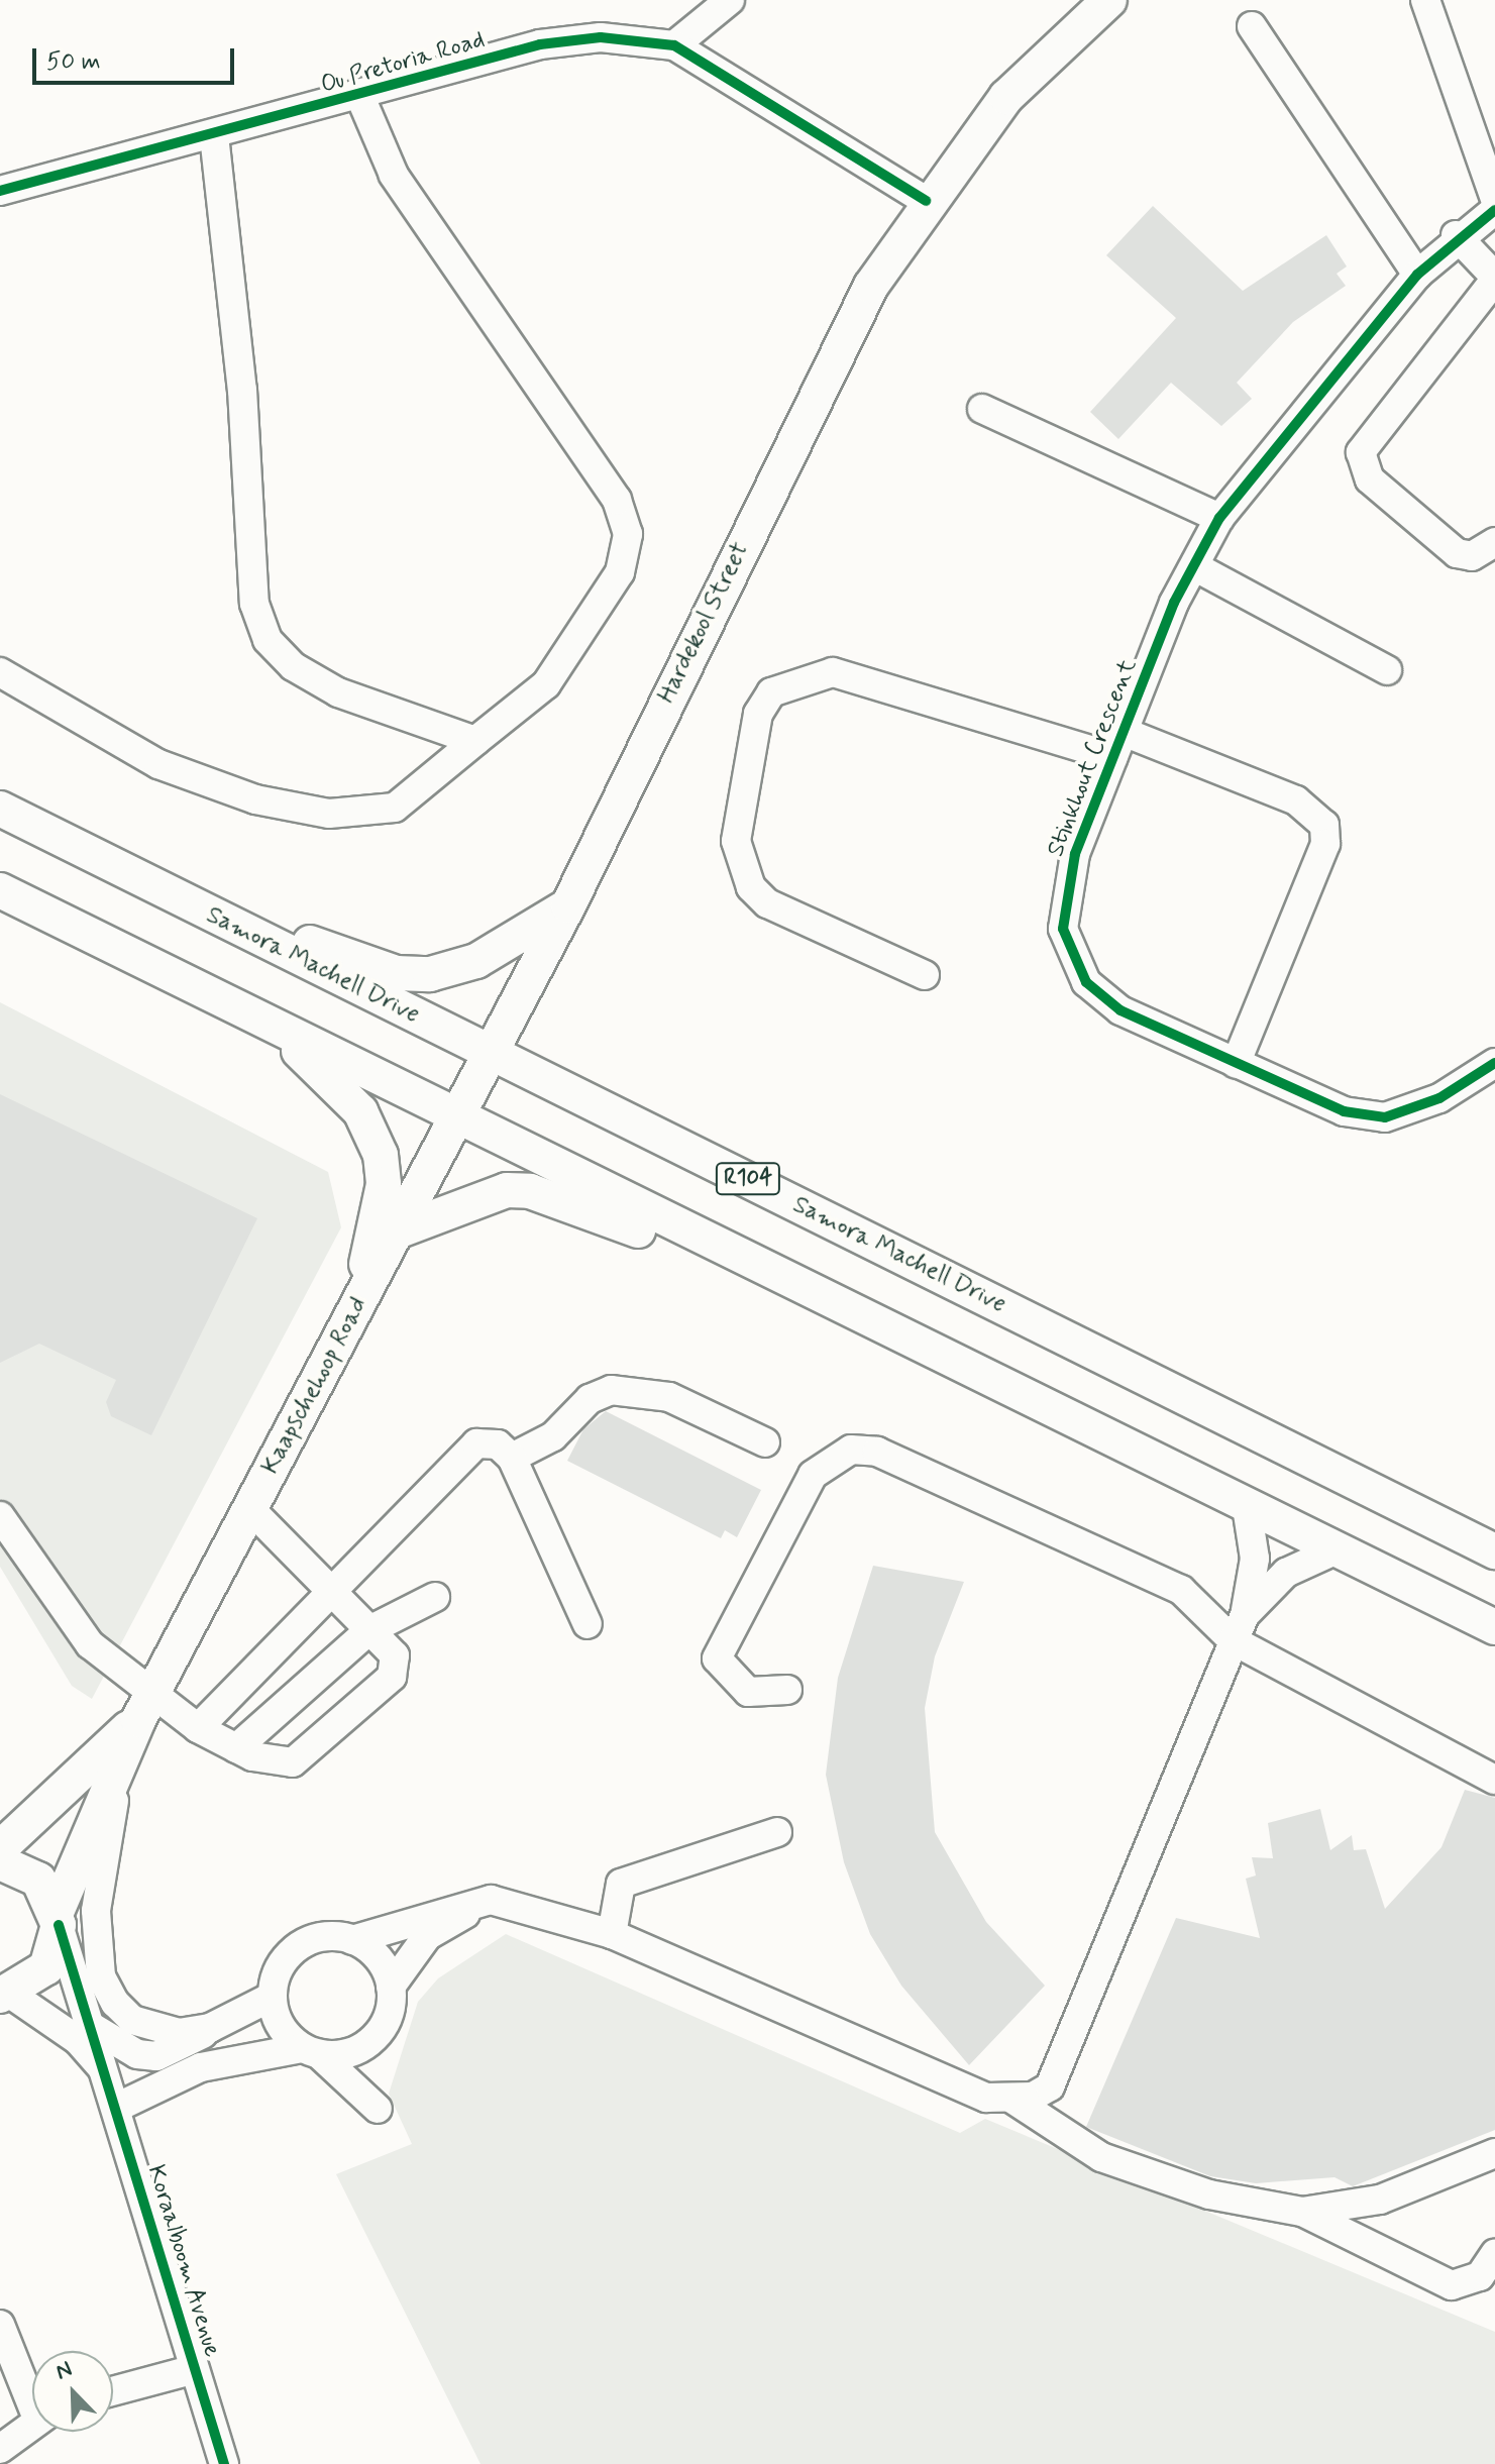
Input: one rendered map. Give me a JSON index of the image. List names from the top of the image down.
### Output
{
  "streets": {
    "main road": [
      "Hardekool Street",
      "Samora Machell Drive",
      "R104",
      "Kaapschehoop Road"
    ],
    "street": ["Ou Pretoria Road", "Stinkhout Crescent", "Koraalboom Avenue"]
  },
  "crossings": [
    ["Ou Pretoria Road", "Hardekool Street"],
    ["Hardekool Street", "Samora Machell Drive"],
    ["Hardekool Street", "Kaapschehoop Road"],
    ["Samora Machell Drive", "Kaapschehoop Road"],
    ["Kaapschehoop Road", "Koraalboom Avenue"]
  ],
  "scale_bar": "50 m",
  "north": "top left"
}
